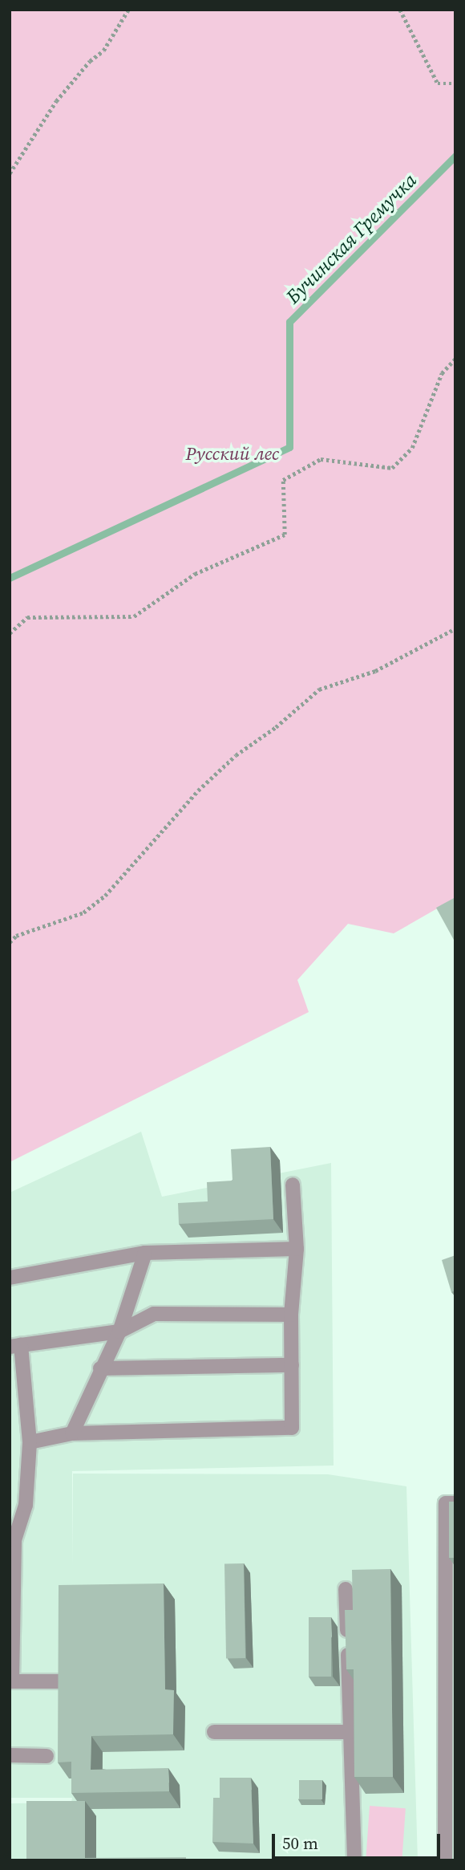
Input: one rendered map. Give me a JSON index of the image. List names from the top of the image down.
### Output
{
  "water": ["Бучинская Гремучка"],
  "parks": ["Русский лес"],
  "scale_bar": "50 m"
}
